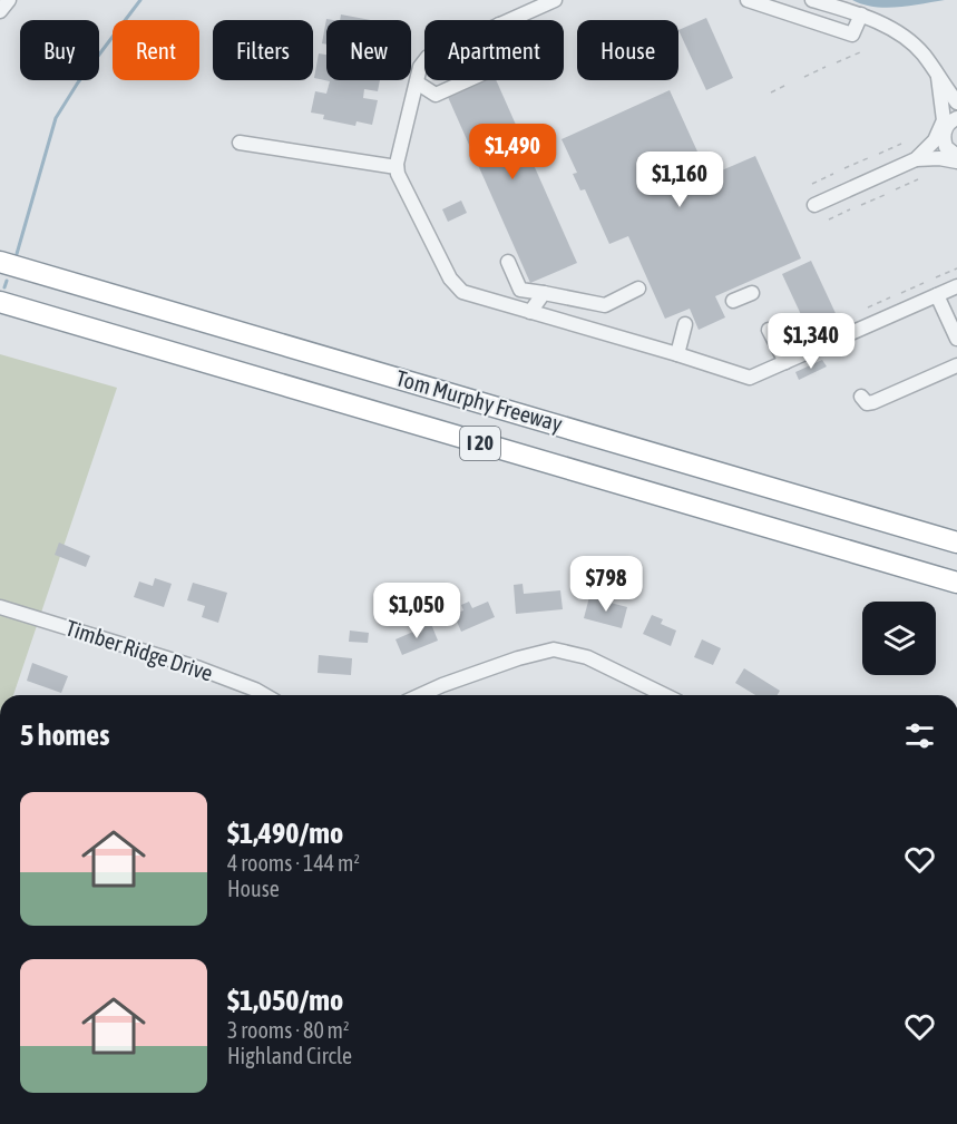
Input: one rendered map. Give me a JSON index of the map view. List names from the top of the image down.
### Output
{
  "streets": {
    "highway": ["Tom Murphy Freeway", "I 20"],
    "street": ["Timber Ridge Drive"]
  },
  "page": {
    "chip": [
      "Buy",
      "Rent",
      "Filters",
      "New",
      "Apartment",
      "House"
    ],
    "price": [
      "$1,490",
      "$1,160",
      "$1,340",
      "$798",
      "$1,050"
    ],
    "heading": "5 homes",
    "list": [
      {
        "name": "$1,490/mo",
        "note": "4 rooms · 144 m² · House"
      },
      {
        "name": "$1,050/mo",
        "note": "3 rooms · 80 m² · Highland Circle"
      }
    ]
  }
}
